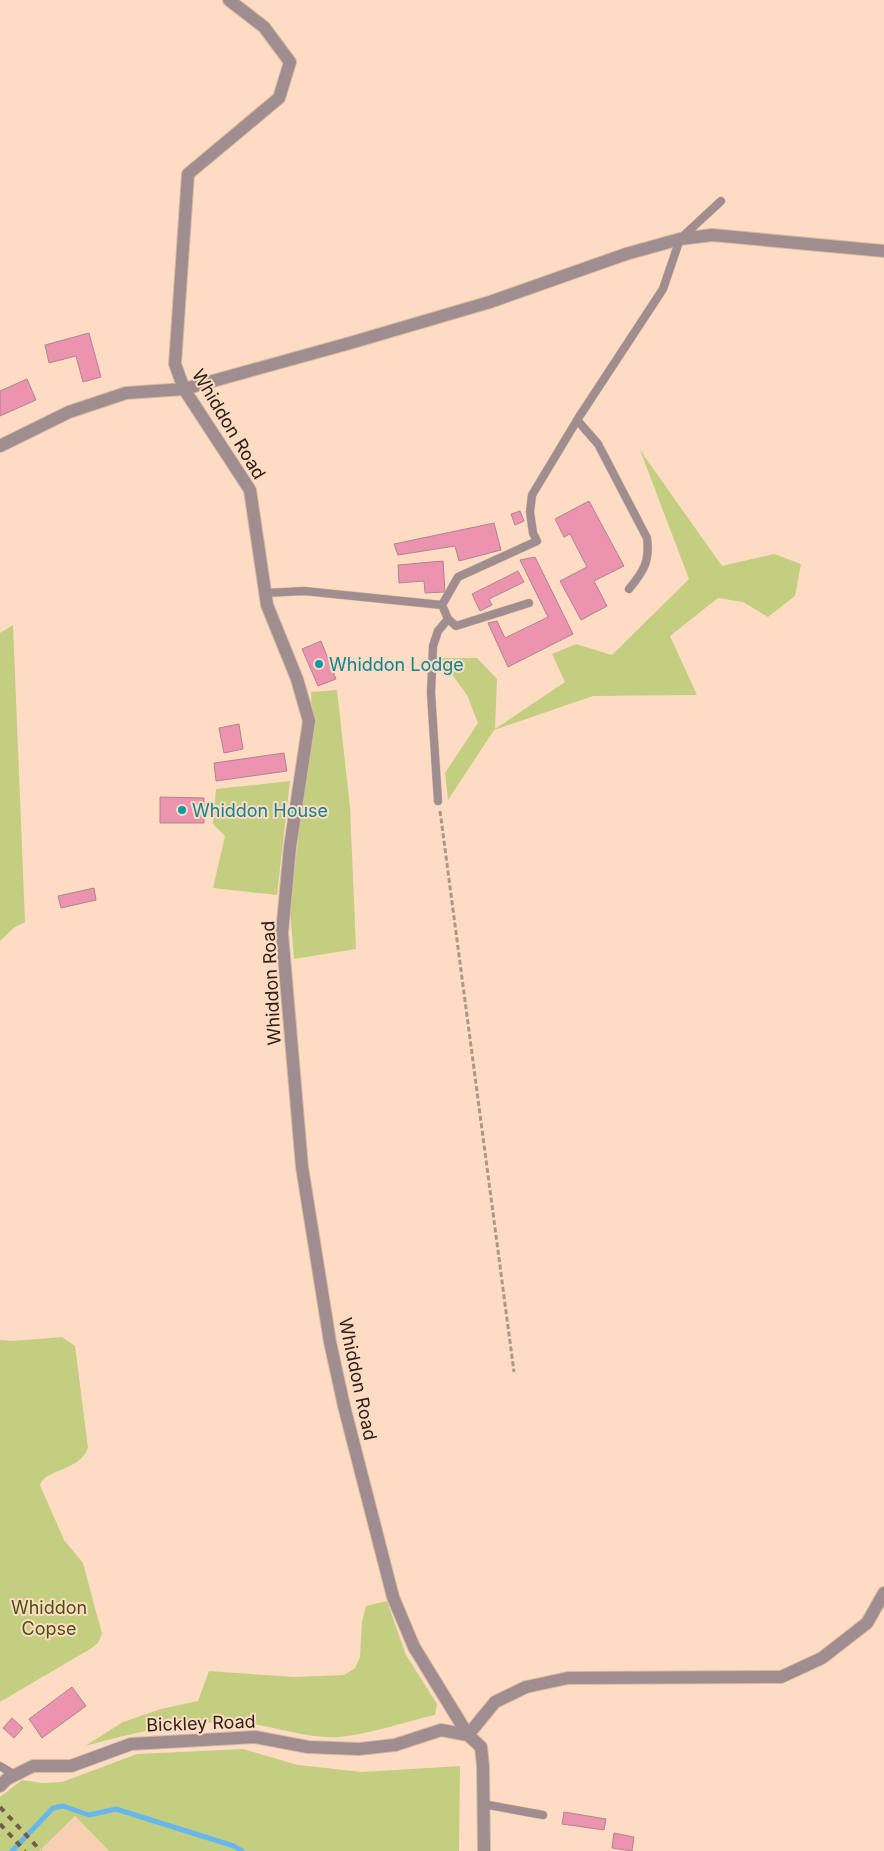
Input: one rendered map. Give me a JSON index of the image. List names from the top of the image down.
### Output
{
  "streets": {
    "street": ["Whiddon Road", "Bickley Road"]
  },
  "crossings": [
    ["Whiddon Road", "Bickley Road"]
  ],
  "parks": ["Whiddon Copse"],
  "places": ["Whiddon Lodge", "Whiddon House"]
}
